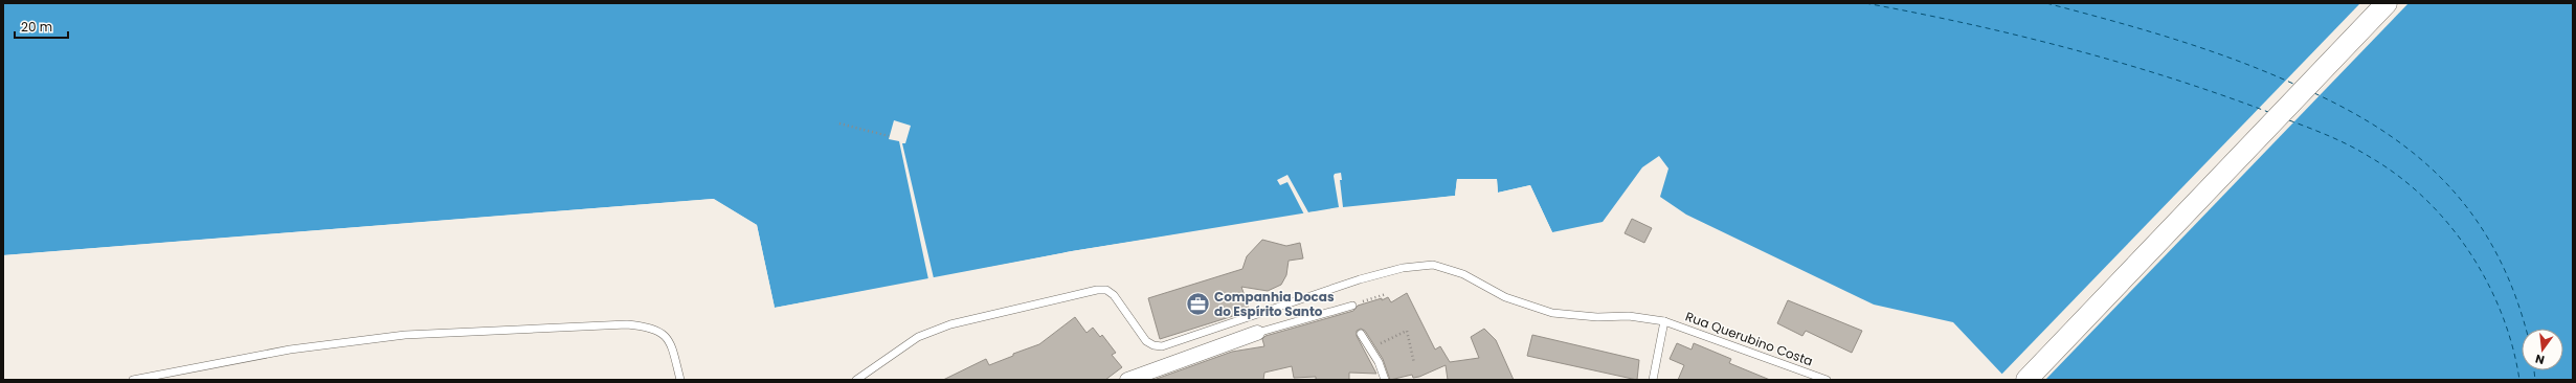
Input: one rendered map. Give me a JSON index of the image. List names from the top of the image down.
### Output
{
  "streets": {
    "lane": ["Rua Querubino Costa"]
  },
  "places": {
    "office": ["Companhia Docas do Espírito Santo"]
  },
  "scale_bar": "20 m",
  "north": "bottom"
}
